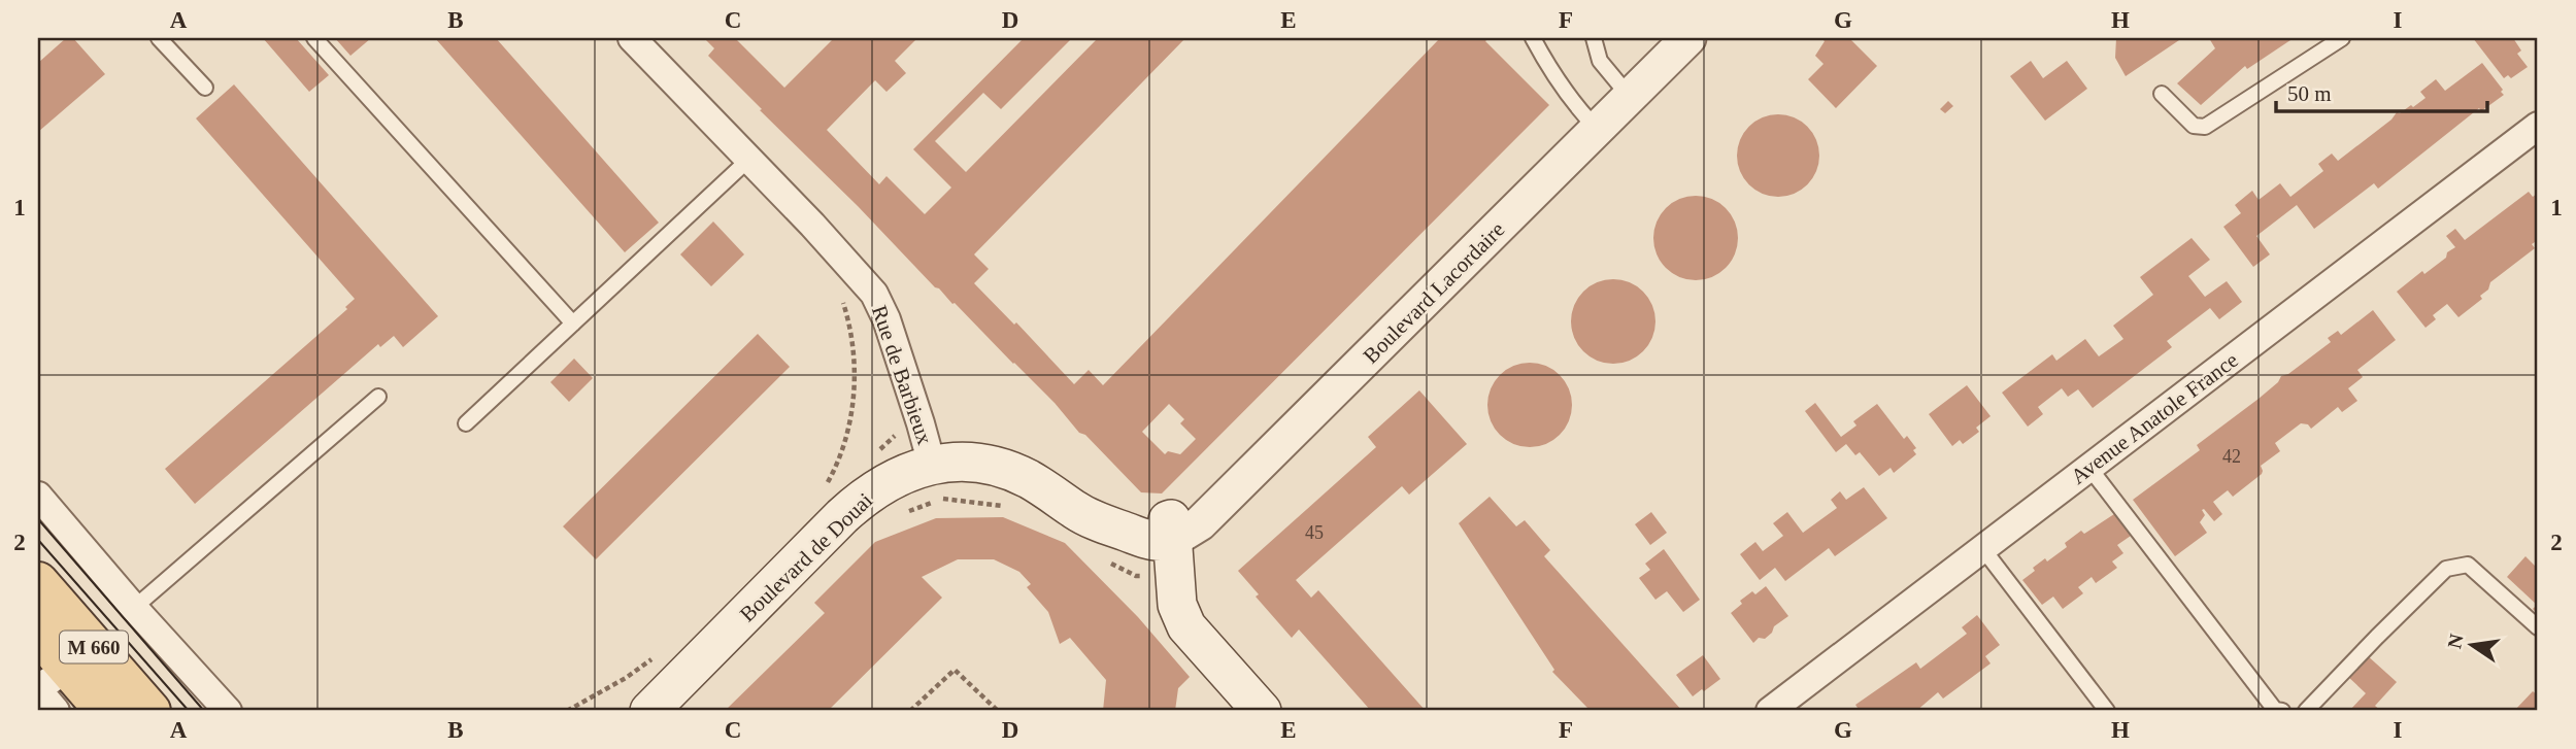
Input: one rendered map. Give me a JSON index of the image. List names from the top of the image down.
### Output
{
  "streets": {
    "main road": ["Rue de Barbieux", "Boulevard de Douai", "M 660"],
    "street": ["Boulevard Lacordaire", "Avenue Anatole France"]
  },
  "crossings": [
    ["Boulevard Lacordaire", "Rue de Barbieux"],
    ["Rue de Barbieux", "Boulevard de Douai"]
  ],
  "house_numbers": ["42", "45"],
  "scale_bar": "50 m",
  "north": "left",
  "grid": {
    "columns": [
      "A",
      "B",
      "C",
      "D",
      "E",
      "F",
      "G",
      "H",
      "I"
    ],
    "rows": ["1", "2"]
  }
}
